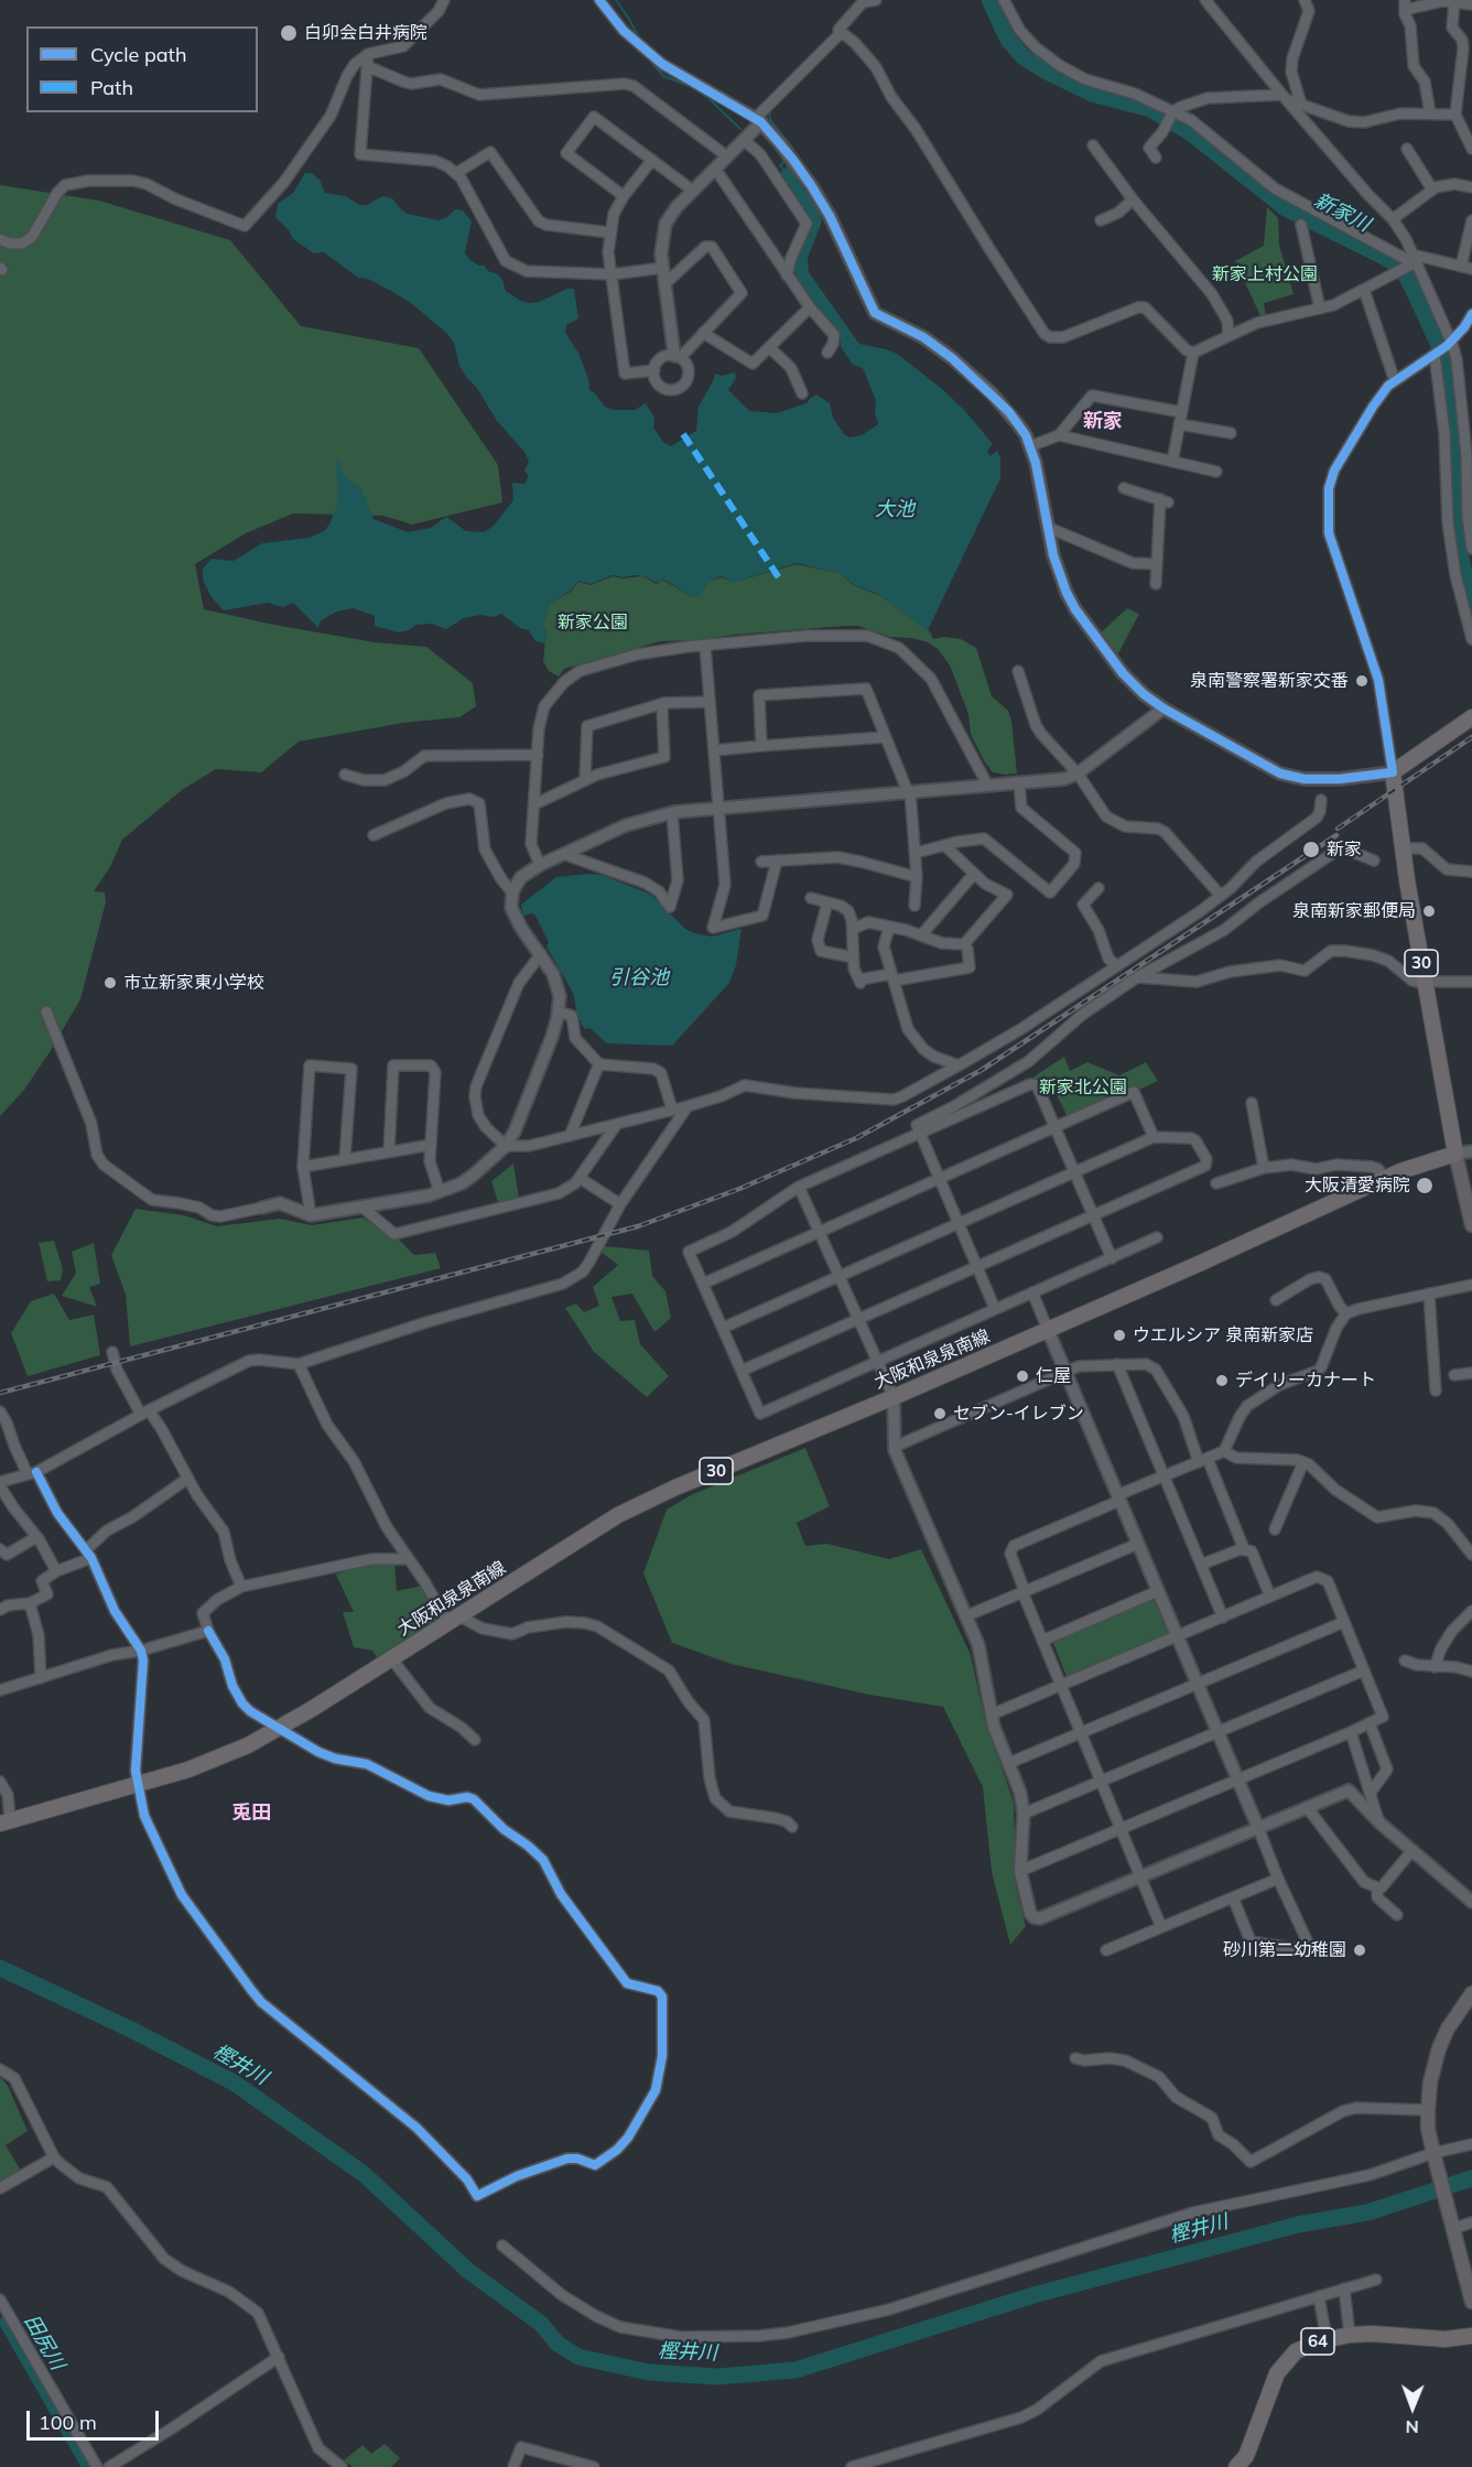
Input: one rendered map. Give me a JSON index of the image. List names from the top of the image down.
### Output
{
  "streets": {
    "main road": ["30", "大阪和泉泉南線", "64"]
  },
  "crossings": [
    ["30", "大阪和泉泉南線"]
  ],
  "districts": ["新家", "兎田"],
  "water": [
    "新家川",
    "大池",
    "引谷池",
    "樫井川",
    "田尻川"
  ],
  "parks": ["新家上村公園", "新家公園", "新家北公園"],
  "places": [
    "白卯会白井病院",
    "泉南警察署新家交番",
    "新家",
    "泉南新家郵便局",
    "市立新家東小学校",
    "大阪清愛病院",
    "ウエルシア 泉南新家店",
    "仁屋",
    "デイリーカナート",
    "セブン-イレブン",
    "砂川第二幼稚園"
  ],
  "legend": ["Cycle path", "Path"],
  "scale_bar": "100 m",
  "north": "bottom"
}
